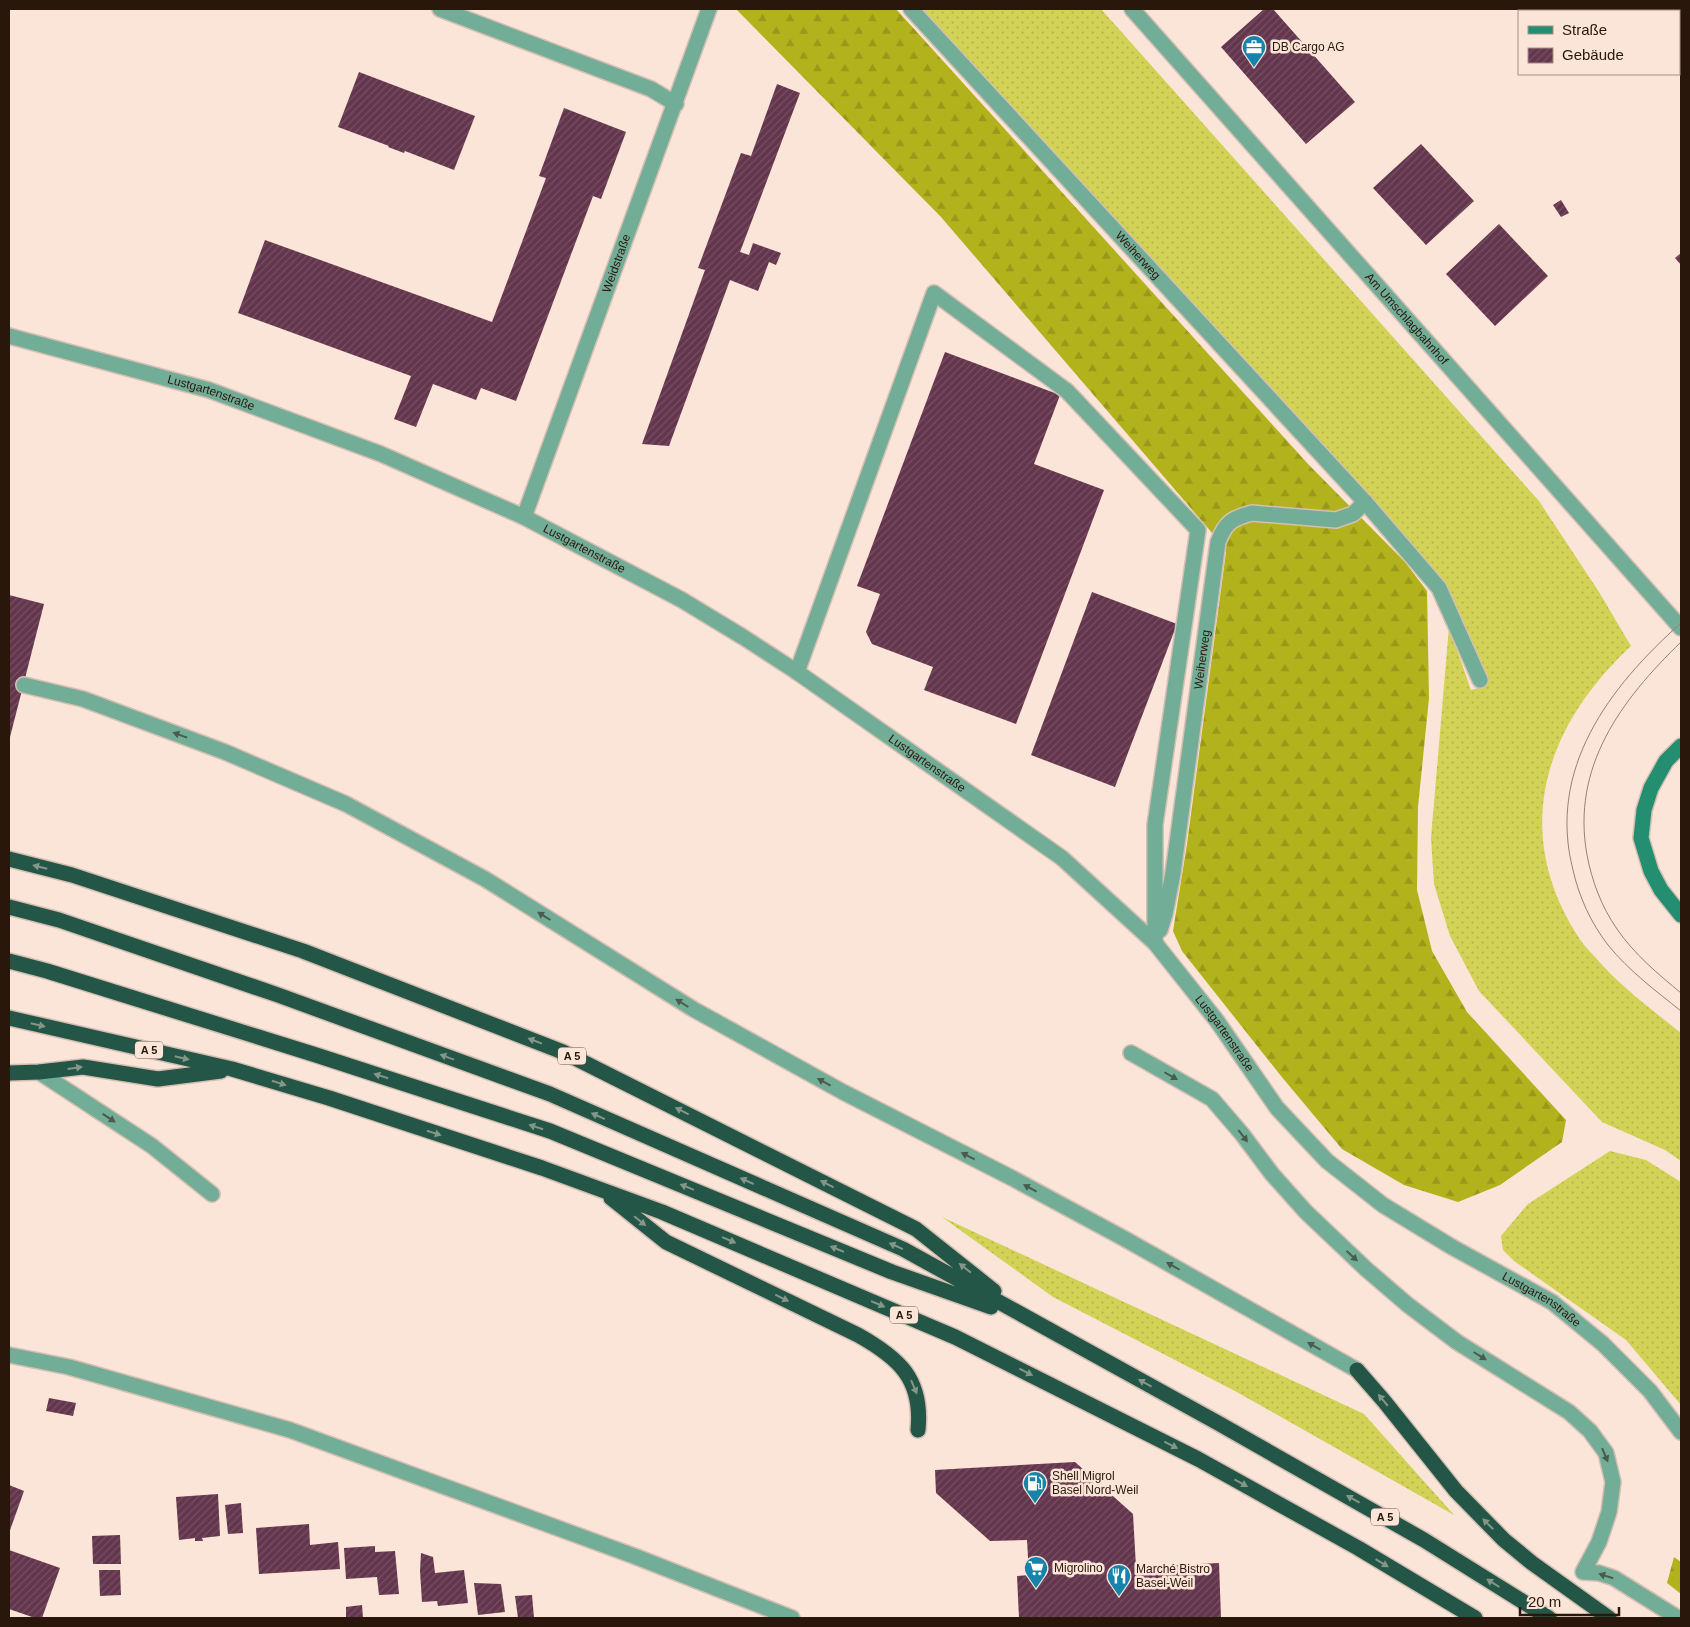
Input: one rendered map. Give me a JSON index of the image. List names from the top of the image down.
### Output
{
  "streets": {
    "highway": ["A 5"],
    "street": [
      "Weiherweg",
      "Weidstraße",
      "Am Umschlagbahnhof",
      "Lustgartenstraße"
    ]
  },
  "crossings": [
    ["Weiherweg", "Lustgartenstraße"],
    ["Weidstraße", "Lustgartenstraße"]
  ],
  "places": {
    "office": ["DB Cargo AG"],
    "fuel station": ["Shell Migrol Basel Nord-Weil"],
    "supermarket": ["Migrolino"],
    "restaurant": ["Marché Bistro Basel-Weil"]
  },
  "legend": ["Straße", "Gebäude"],
  "scale_bar": "20 m"
}
